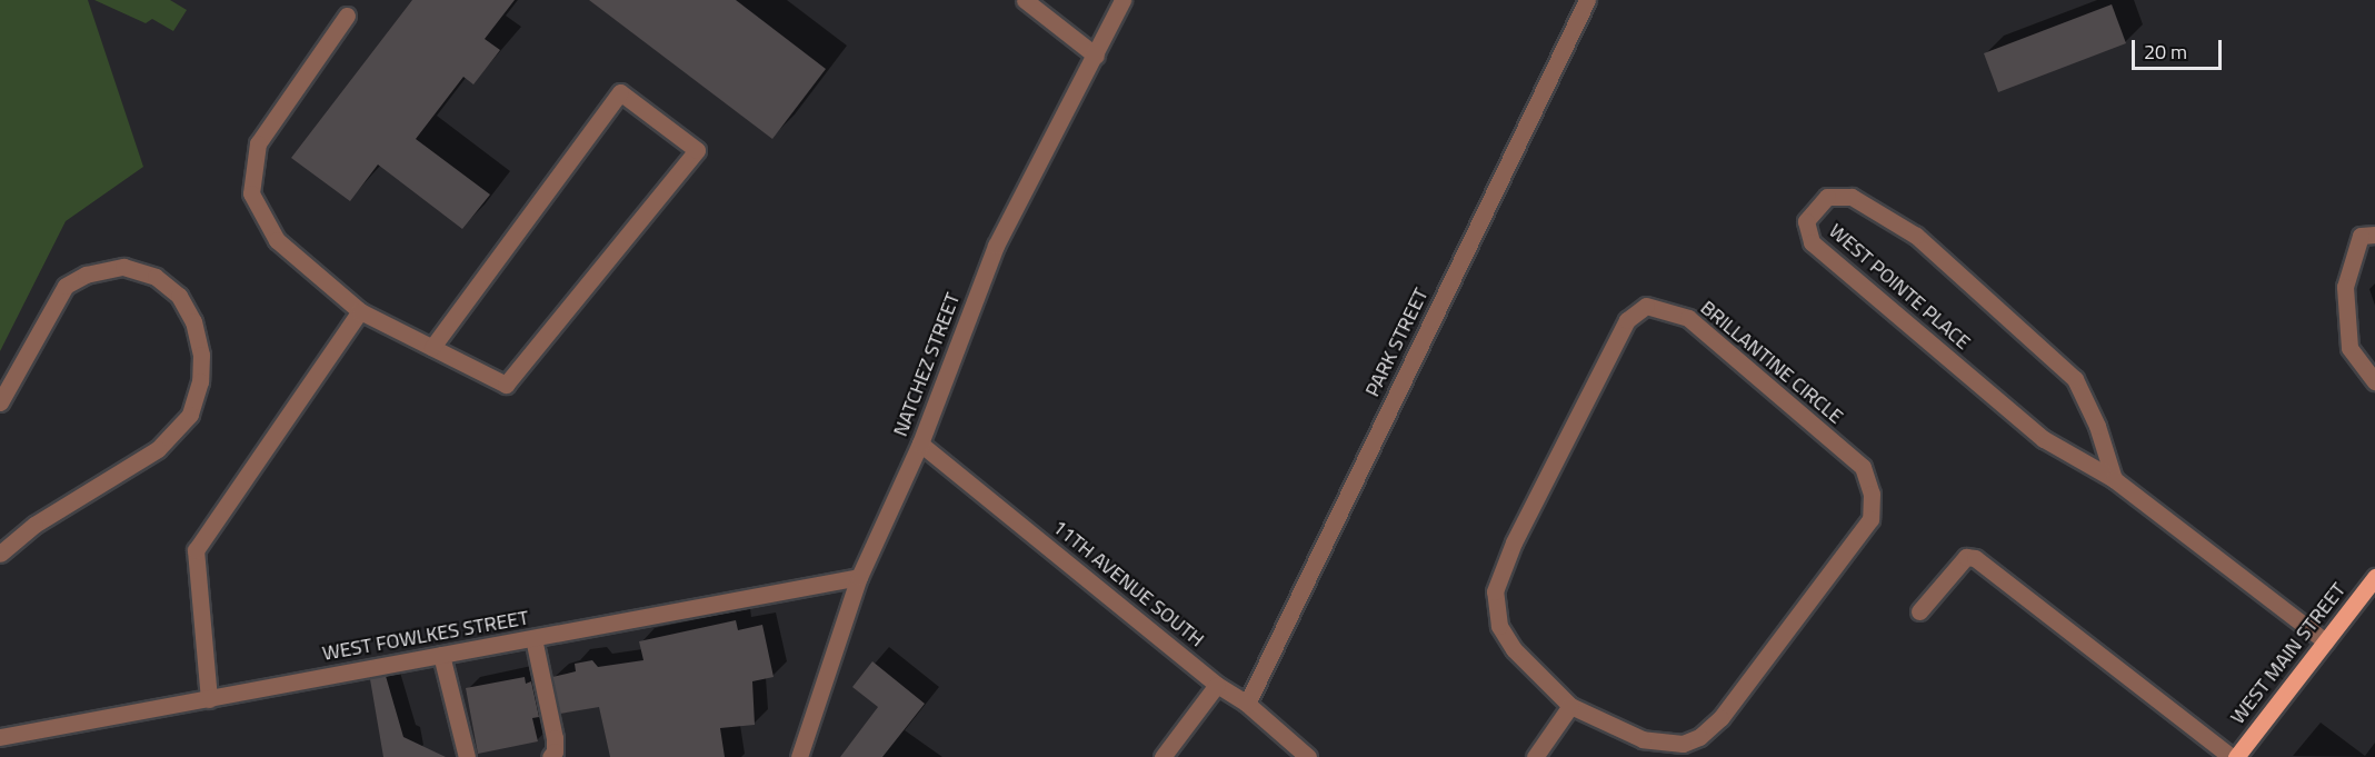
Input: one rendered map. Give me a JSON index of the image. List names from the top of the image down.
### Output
{
  "streets": {
    "main road": ["WEST MAIN STREET"],
    "street": [
      "WEST POINTE PLACE",
      "PARK STREET",
      "BRILLANTINE CIRCLE",
      "NATCHEZ STREET",
      "11TH AVENUE SOUTH",
      "WEST FOWLKES STREET"
    ]
  },
  "crossings": [
    ["WEST POINTE PLACE", "WEST MAIN STREET"],
    ["PARK STREET", "11TH AVENUE SOUTH"],
    ["NATCHEZ STREET", "11TH AVENUE SOUTH"],
    ["NATCHEZ STREET", "WEST FOWLKES STREET"]
  ],
  "scale_bar": "20 m"
}
